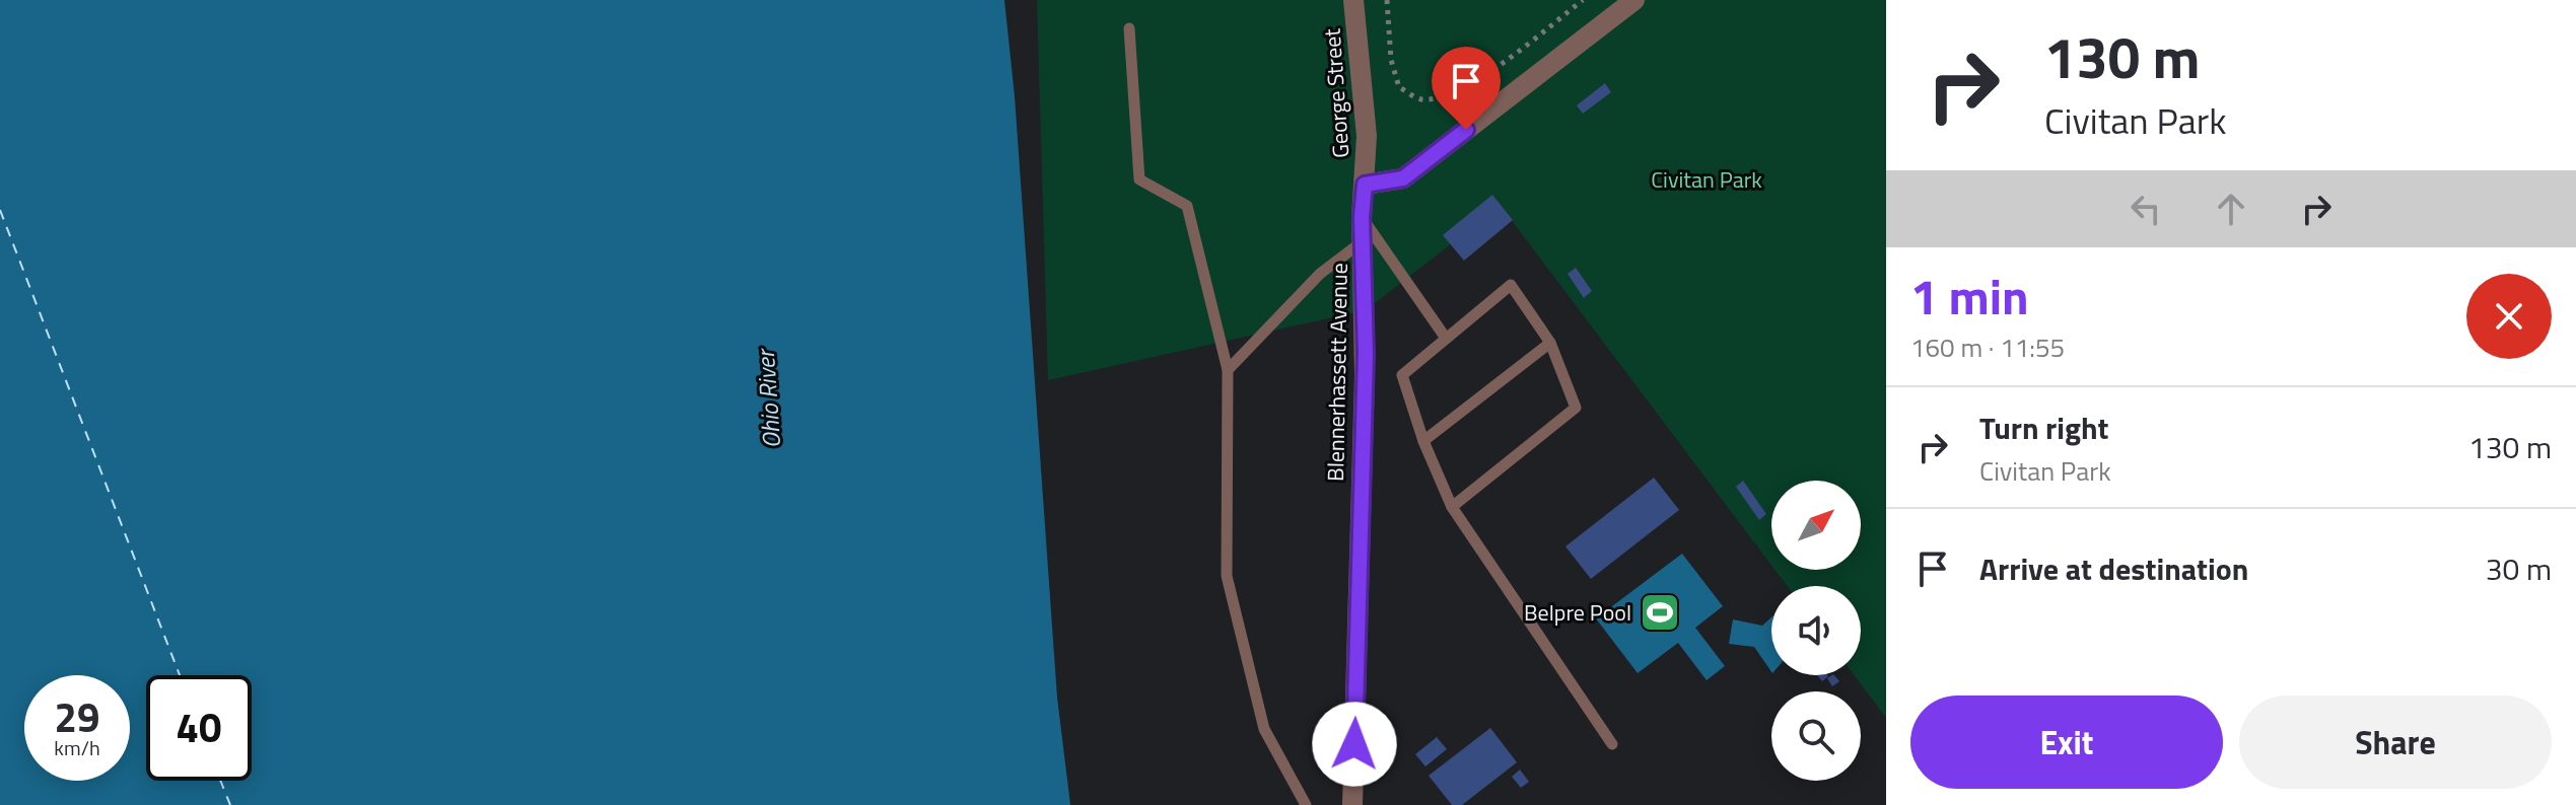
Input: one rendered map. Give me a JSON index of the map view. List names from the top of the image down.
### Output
{
  "streets": {
    "street": ["George Street", "Blennerhassett Avenue"]
  },
  "crossings": [
    ["George Street", "Blennerhassett Avenue"]
  ],
  "water": ["Ohio River"],
  "parks": ["Civitan Park"],
  "places": {
    "sports": ["Belpre Pool"]
  },
  "north": "top right",
  "page": {
    "turn": ["130 m", "Civitan Park"],
    "heading": ["1 min", "160 m · 11:55"],
    "list": [
      {
        "name": "Turn right",
        "note": "Civitan Park",
        "value": "130 m"
      },
      {
        "name": "Arrive at destination",
        "value": "30 m"
      }
    ],
    "speed": "29 km/h",
    "limit": "40",
    "buttons": ["Exit", "Share"]
  }
}
